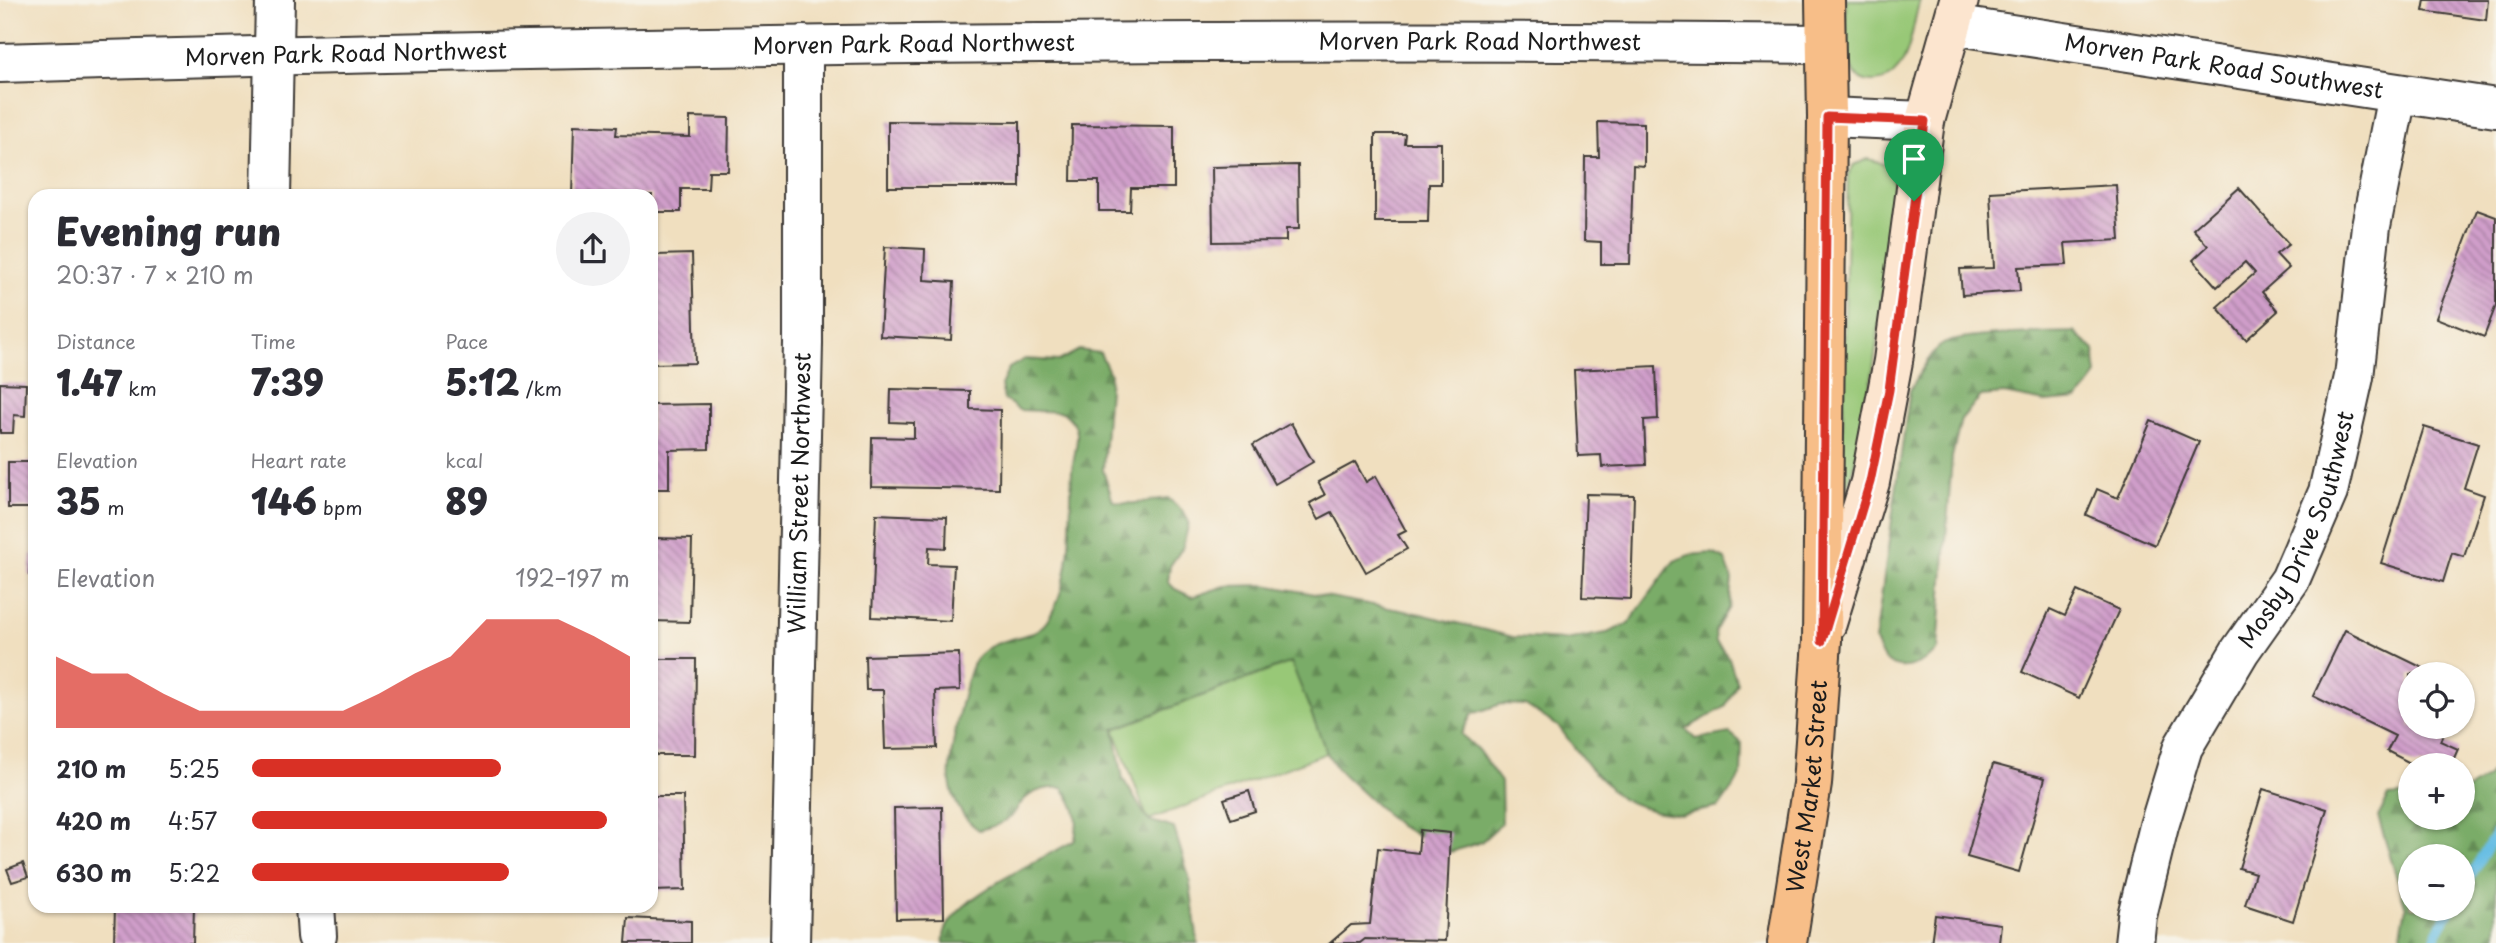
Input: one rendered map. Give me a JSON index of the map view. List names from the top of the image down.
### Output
{
  "streets": {
    "main road": ["West Market Street"],
    "street": [
      "Morven Park Road Northwest",
      "Morven Park Road Southwest",
      "William Street Northwest",
      "Mosby Drive Southwest"
    ]
  },
  "crossings": [
    ["Morven Park Road Northwest", "William Street Northwest"],
    ["Morven Park Road Northwest", "West Market Street"],
    ["Morven Park Road Southwest", "Mosby Drive Southwest"]
  ],
  "page": {
    "heading": ["Evening run", "20:37 · 7 × 210 m"],
    "stats": [
      ["Distance", "1.47 km"],
      ["Time", "7:39"],
      ["Pace", "5:12 /km"],
      ["Elevation", "35 m"],
      ["Heart rate", "146 bpm"],
      ["kcal", "89"]
    ],
    "chart": ["Elevation", "192–197 m"],
    "map_buttons": ["+", "−"],
    "list": [
      {
        "name": "210 m",
        "note": "5:25"
      },
      {
        "name": "420 m",
        "note": "4:57"
      },
      {
        "name": "630 m",
        "note": "5:22"
      }
    ]
  }
}
